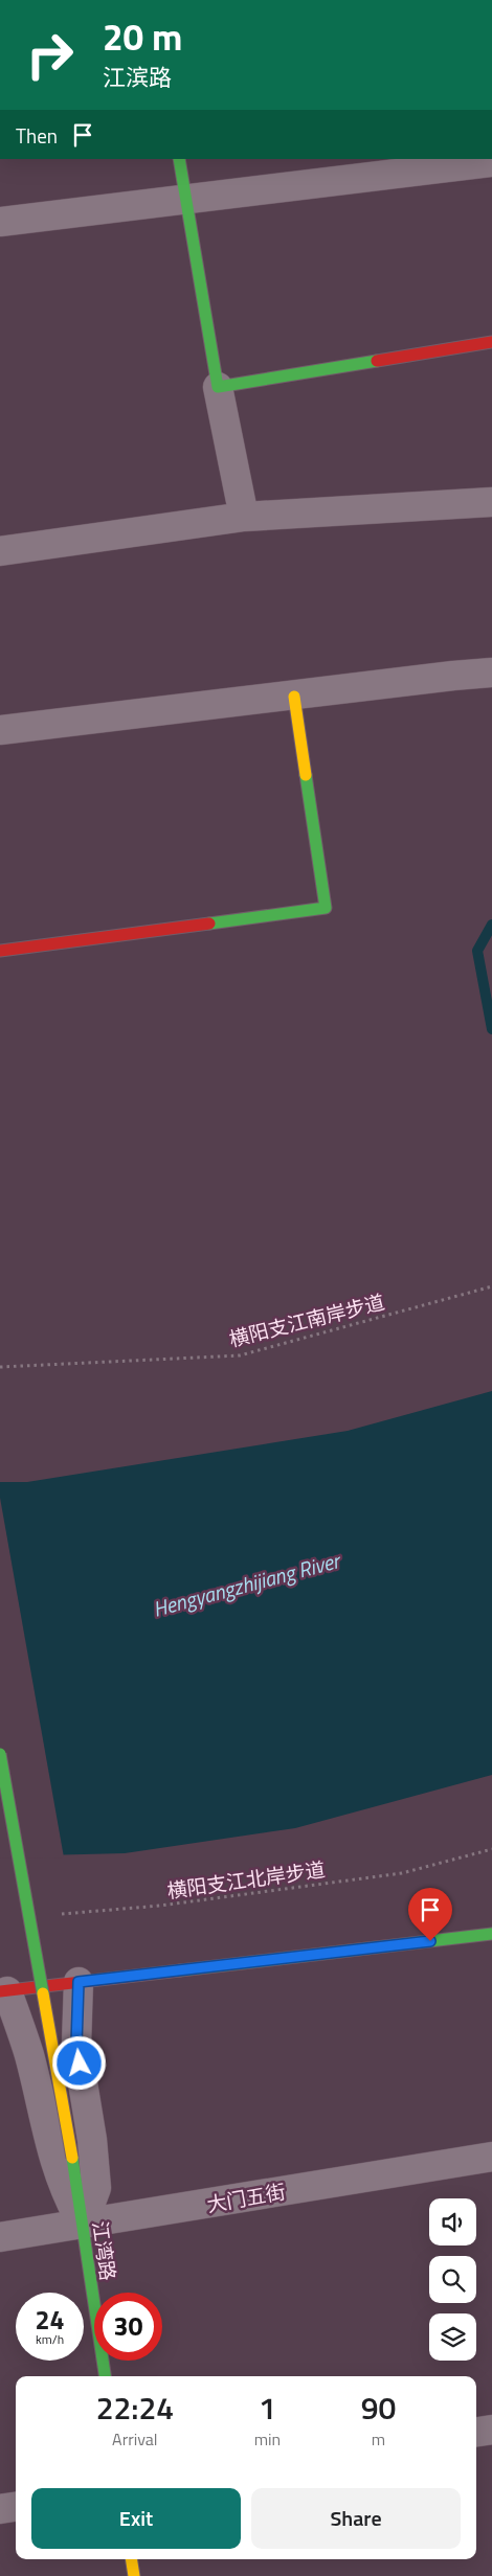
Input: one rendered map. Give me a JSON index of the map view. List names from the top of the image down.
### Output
{
  "streets": {
    "street": ["大门五街", "江湾路"],
    "path": ["横阳支江南岸步道", "横阳支江北岸步道"]
  },
  "crossings": [
    ["横阳支江北岸步道", "江湾路"],
    ["大门五街", "江湾路"]
  ],
  "water": ["Hengyangzhijiang River"],
  "page": {
    "turn": ["20 m", "江滨路"],
    "then": "Then",
    "speed": "24 km/h",
    "limit": "30",
    "eta": [
      "22:24",
      "Arrival",
      "1",
      "min",
      "90",
      "m"
    ],
    "buttons": ["Exit", "Share"]
  }
}
